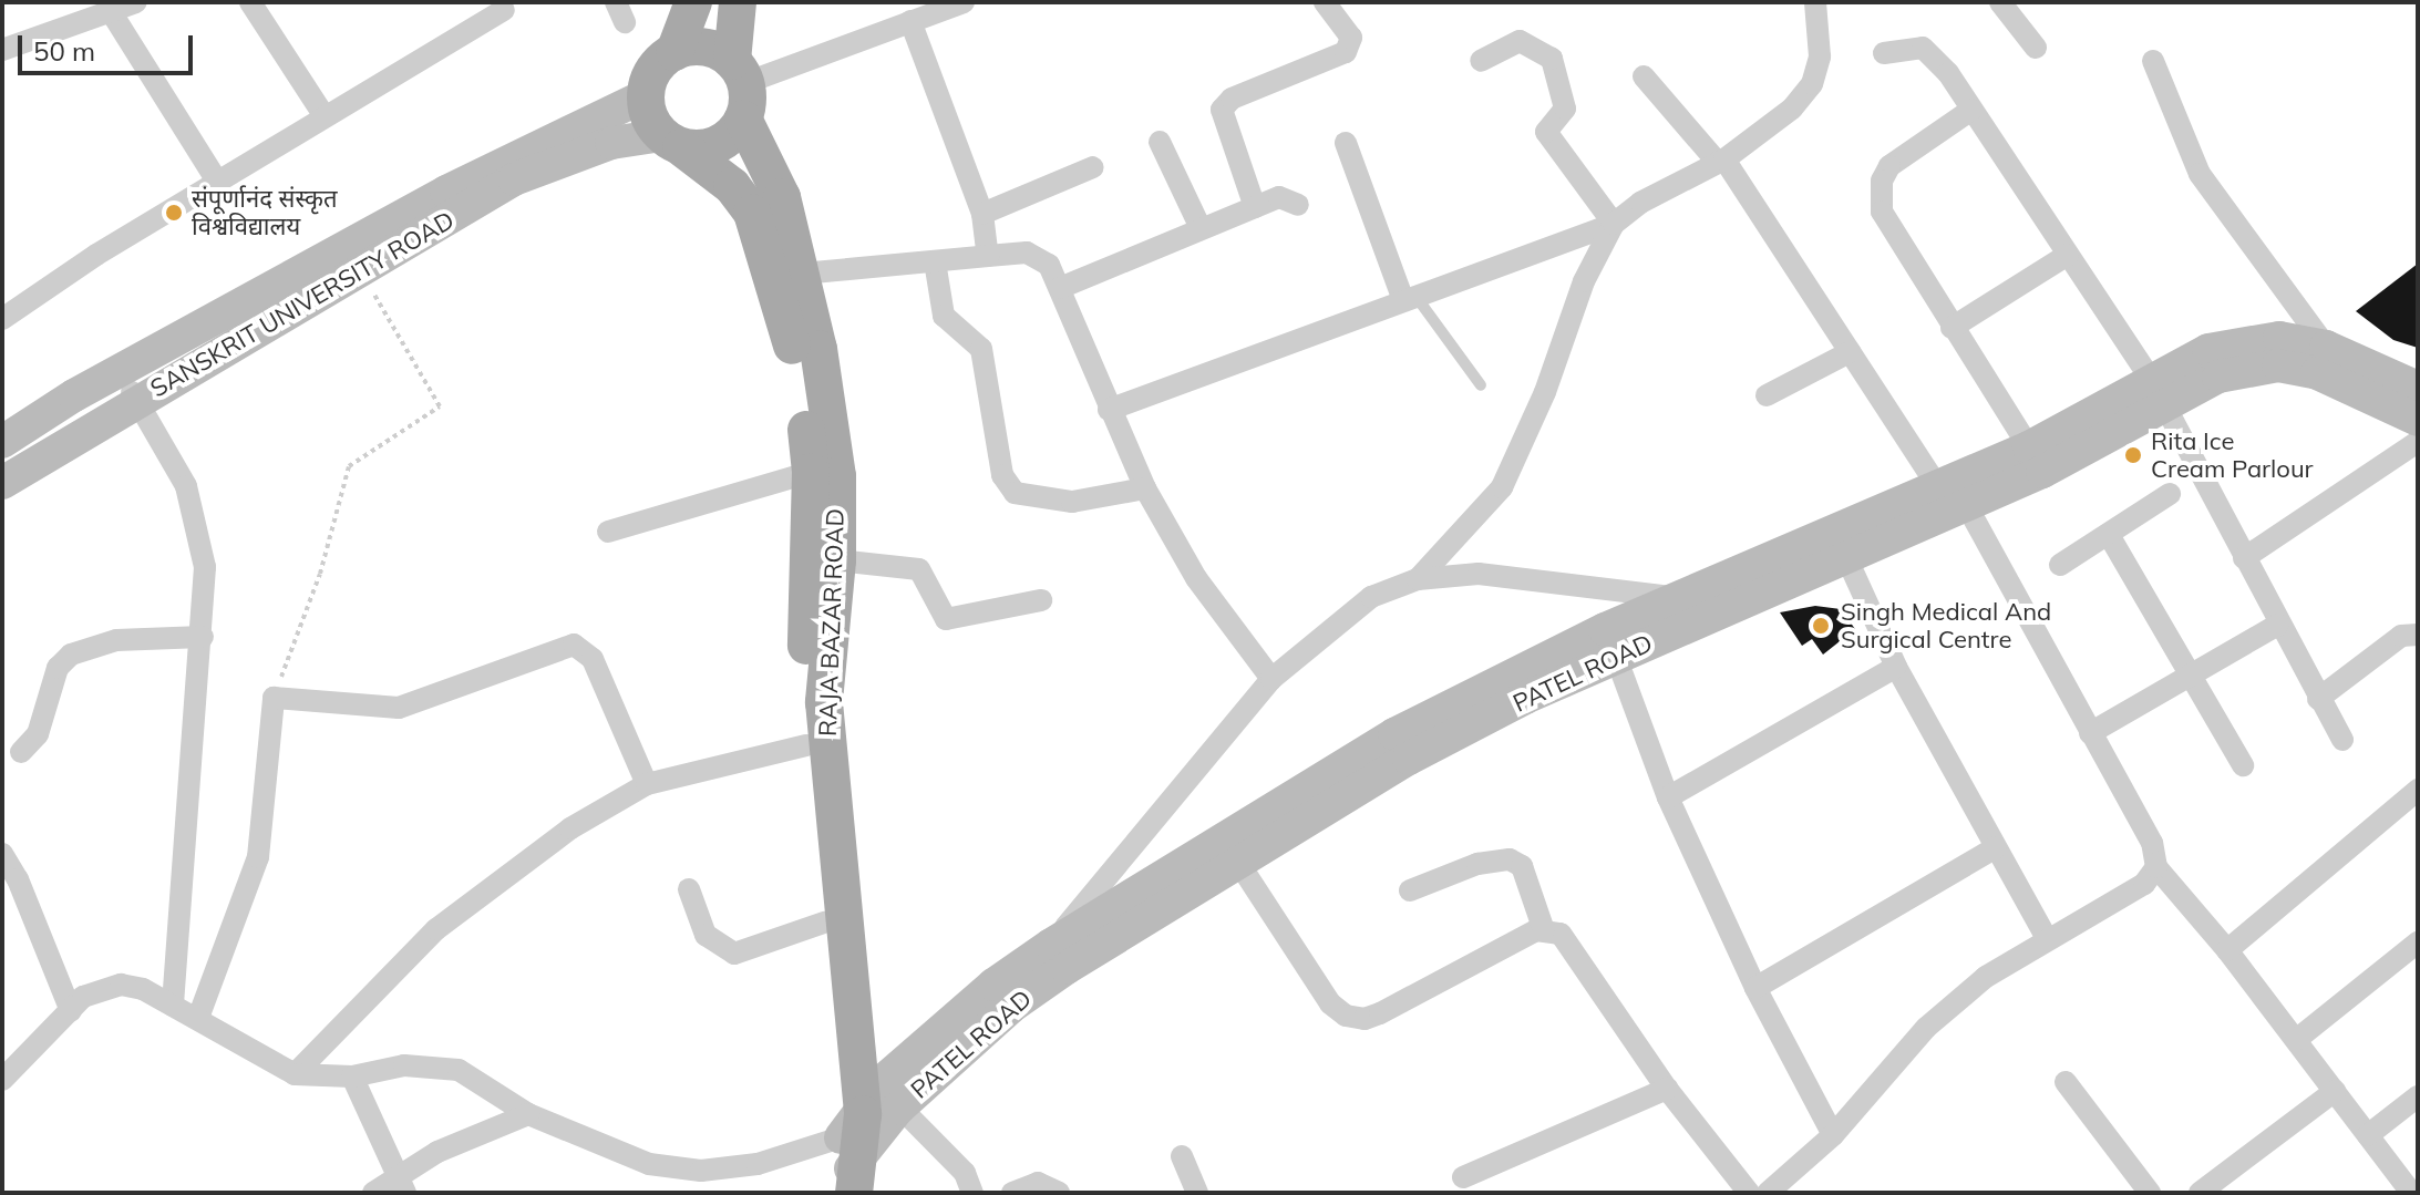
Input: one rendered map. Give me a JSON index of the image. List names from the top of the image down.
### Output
{
  "streets": {
    "main road": ["RAJA BAZAR ROAD"],
    "street": ["SANSKRIT UNIVERSITY ROAD", "PATEL ROAD"]
  },
  "crossings": [
    ["RAJA BAZAR ROAD", "PATEL ROAD"]
  ],
  "places": ["संपूर्णानंद संस्कृत विश्वविद्यालय", "Rita Ice Cream Parlour", "Singh Medical And Surgical Centre"],
  "scale_bar": "50 m"
}
